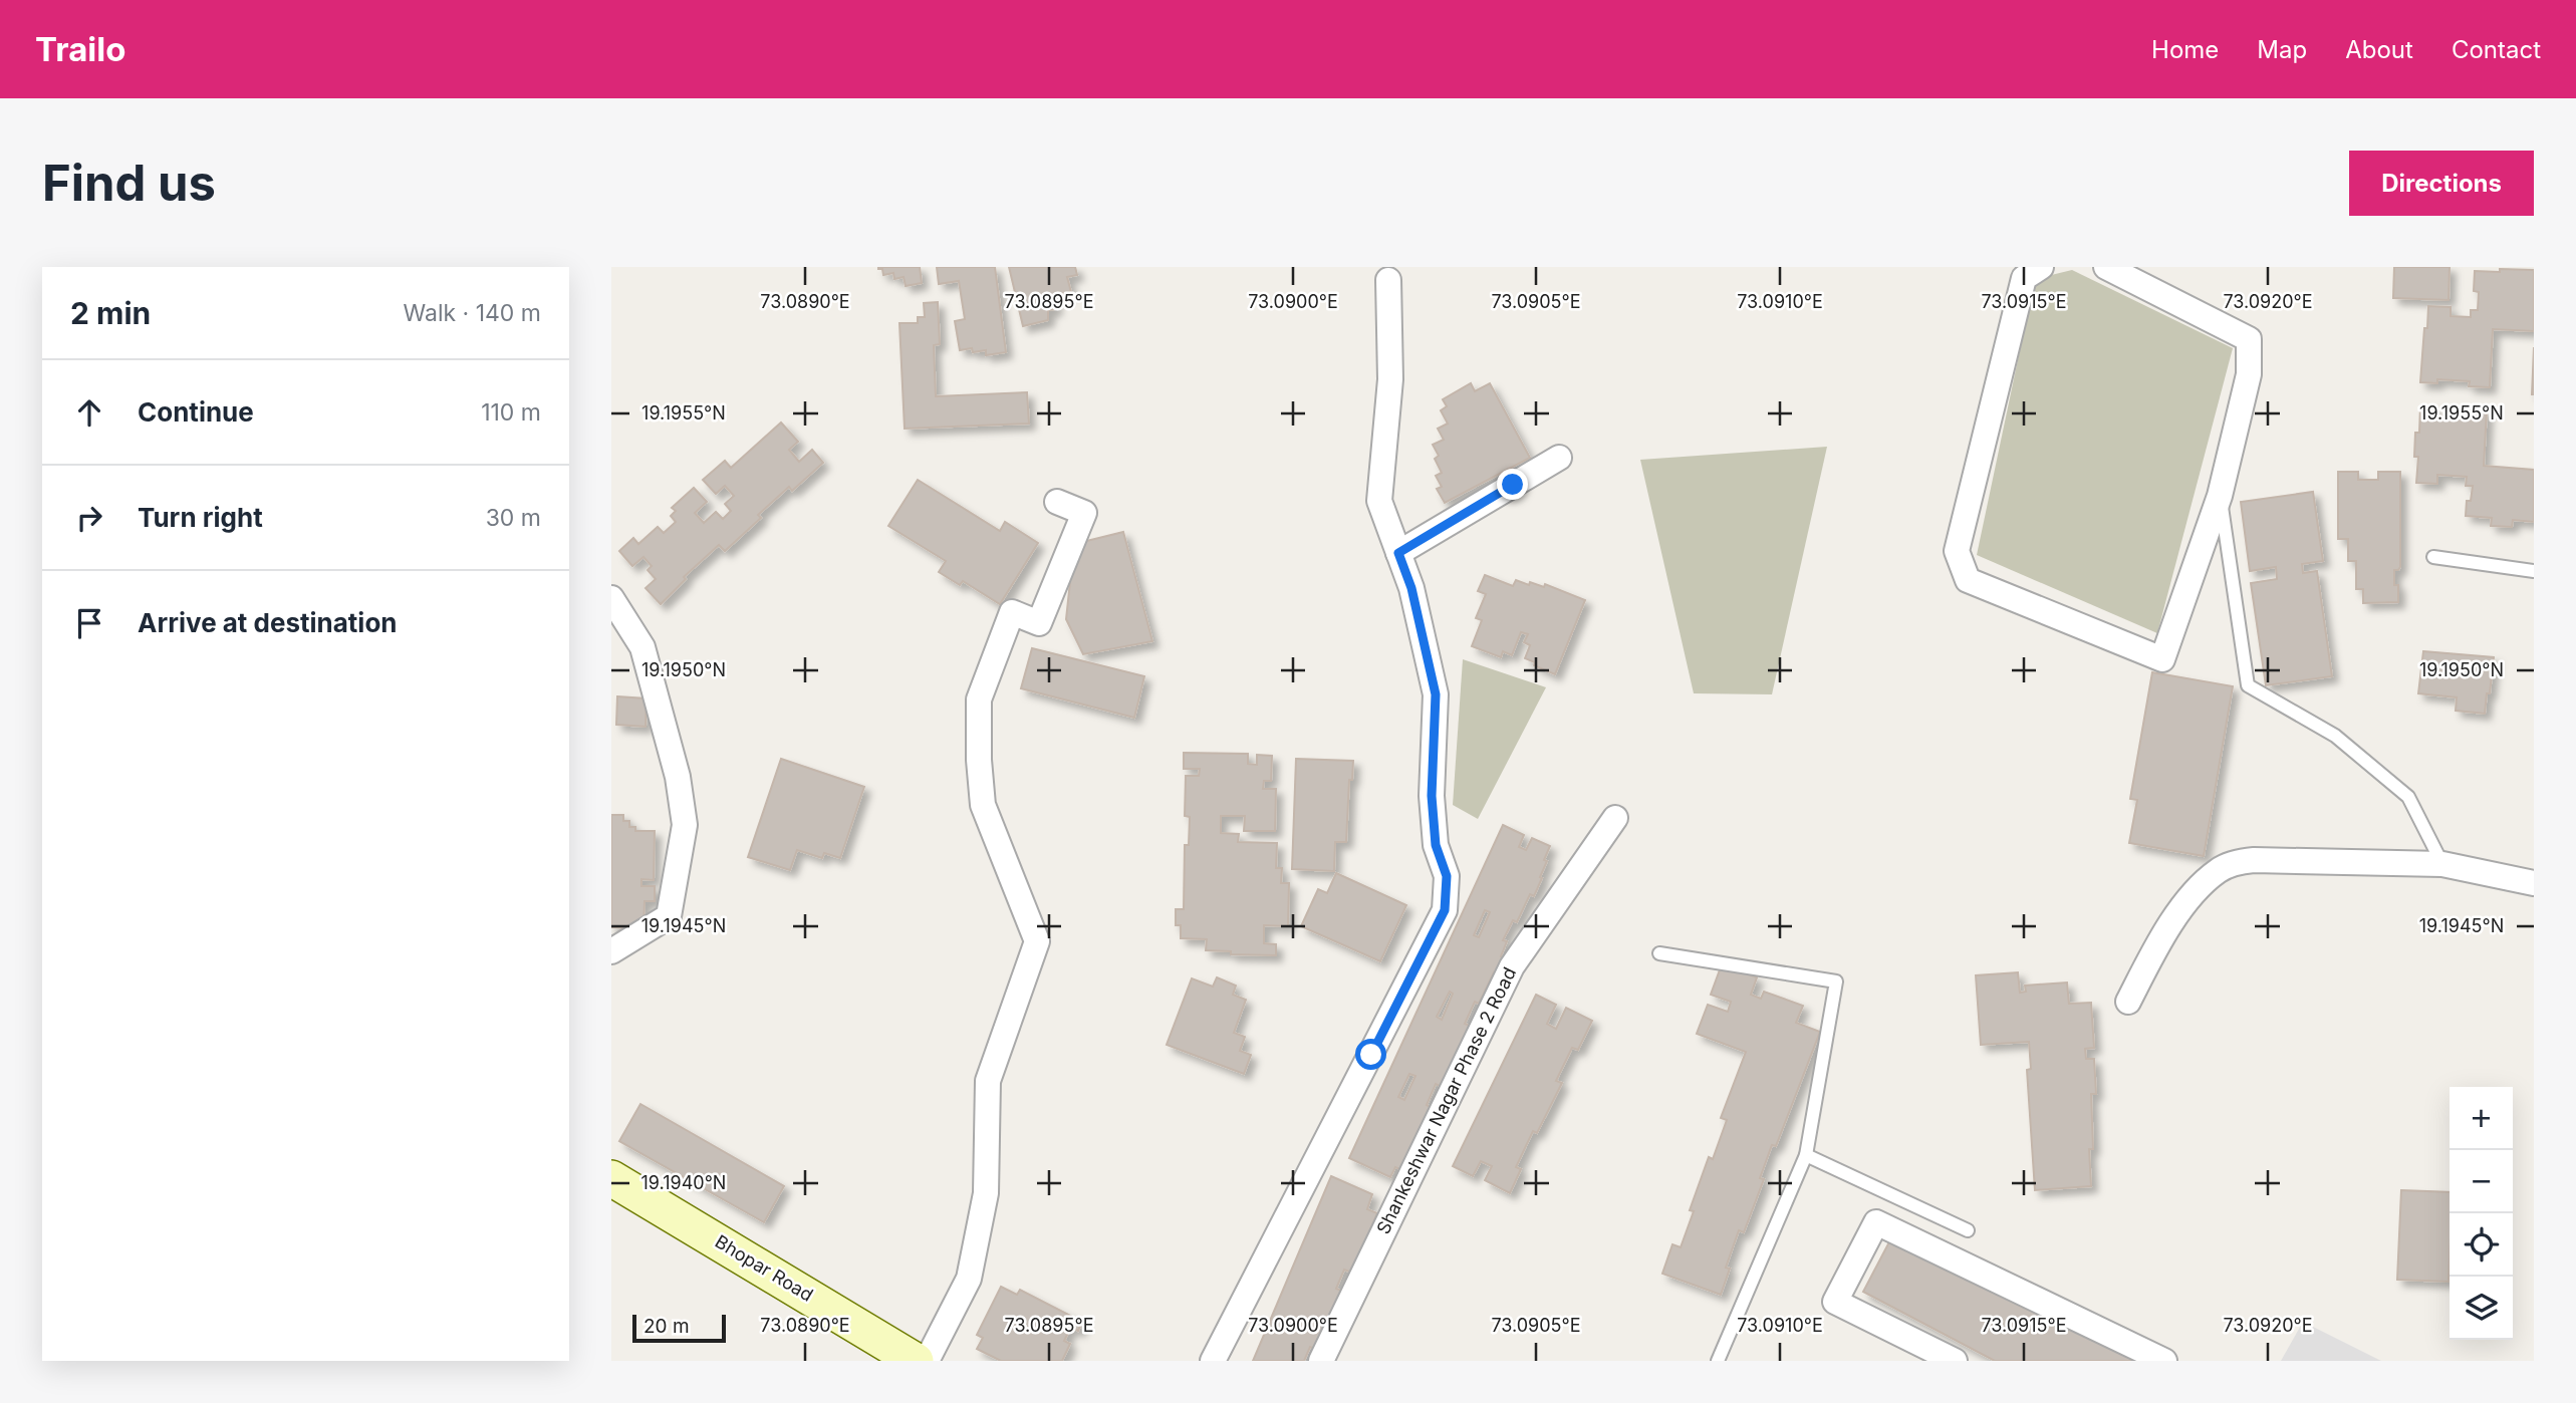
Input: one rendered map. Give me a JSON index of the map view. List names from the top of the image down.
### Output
{
  "streets": {
    "street": ["Shankeshwar Nagar Phase 2 Road", "Bhopar Road"]
  },
  "scale_bar": "20 m",
  "page": {
    "header": "Trailo",
    "nav": [
      "Home",
      "Map",
      "About",
      "Contact"
    ],
    "buttons": "Directions",
    "title": "Find us",
    "heading": ["2 min", "Walk · 140 m"],
    "list": [
      ["Continue", "110 m"],
      ["Turn right", "30 m"],
      "Arrive at destination"
    ],
    "map_buttons": ["+", "−"],
    "scale": "20 m"
  },
  "coordinates": [
    "73.0890°E",
    "73.0895°E",
    "73.0900°E",
    "73.0905°E",
    "73.0910°E",
    "73.0915°E",
    "73.0920°E",
    "19.1955°N",
    "19.1950°N",
    "19.1945°N",
    "19.1940°N"
  ]
}
